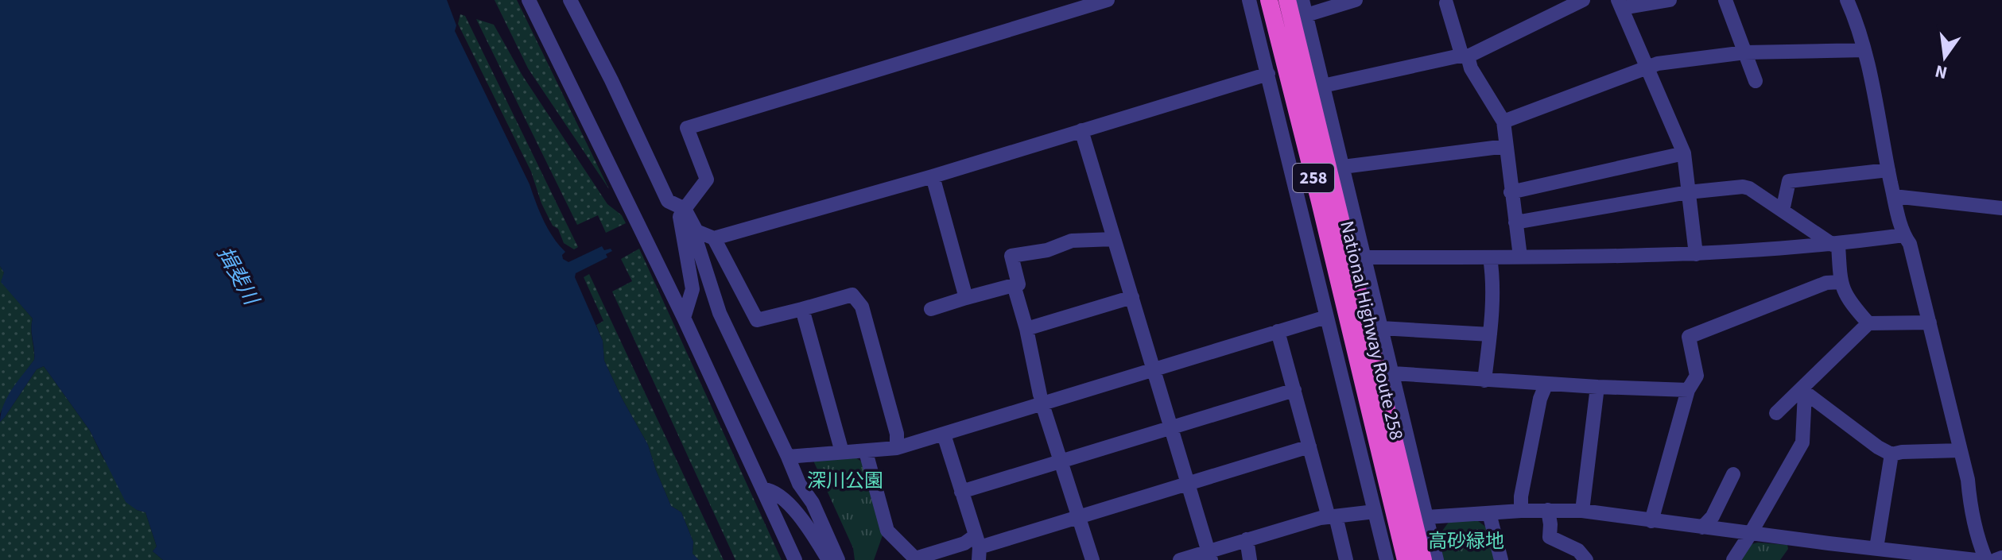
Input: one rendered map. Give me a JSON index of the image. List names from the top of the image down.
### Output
{
  "streets": {
    "highway": ["258", "National Highway Route 258"]
  },
  "water": ["揖斐川"],
  "parks": ["深川公園", "高砂緑地"],
  "north": "bottom"
}
